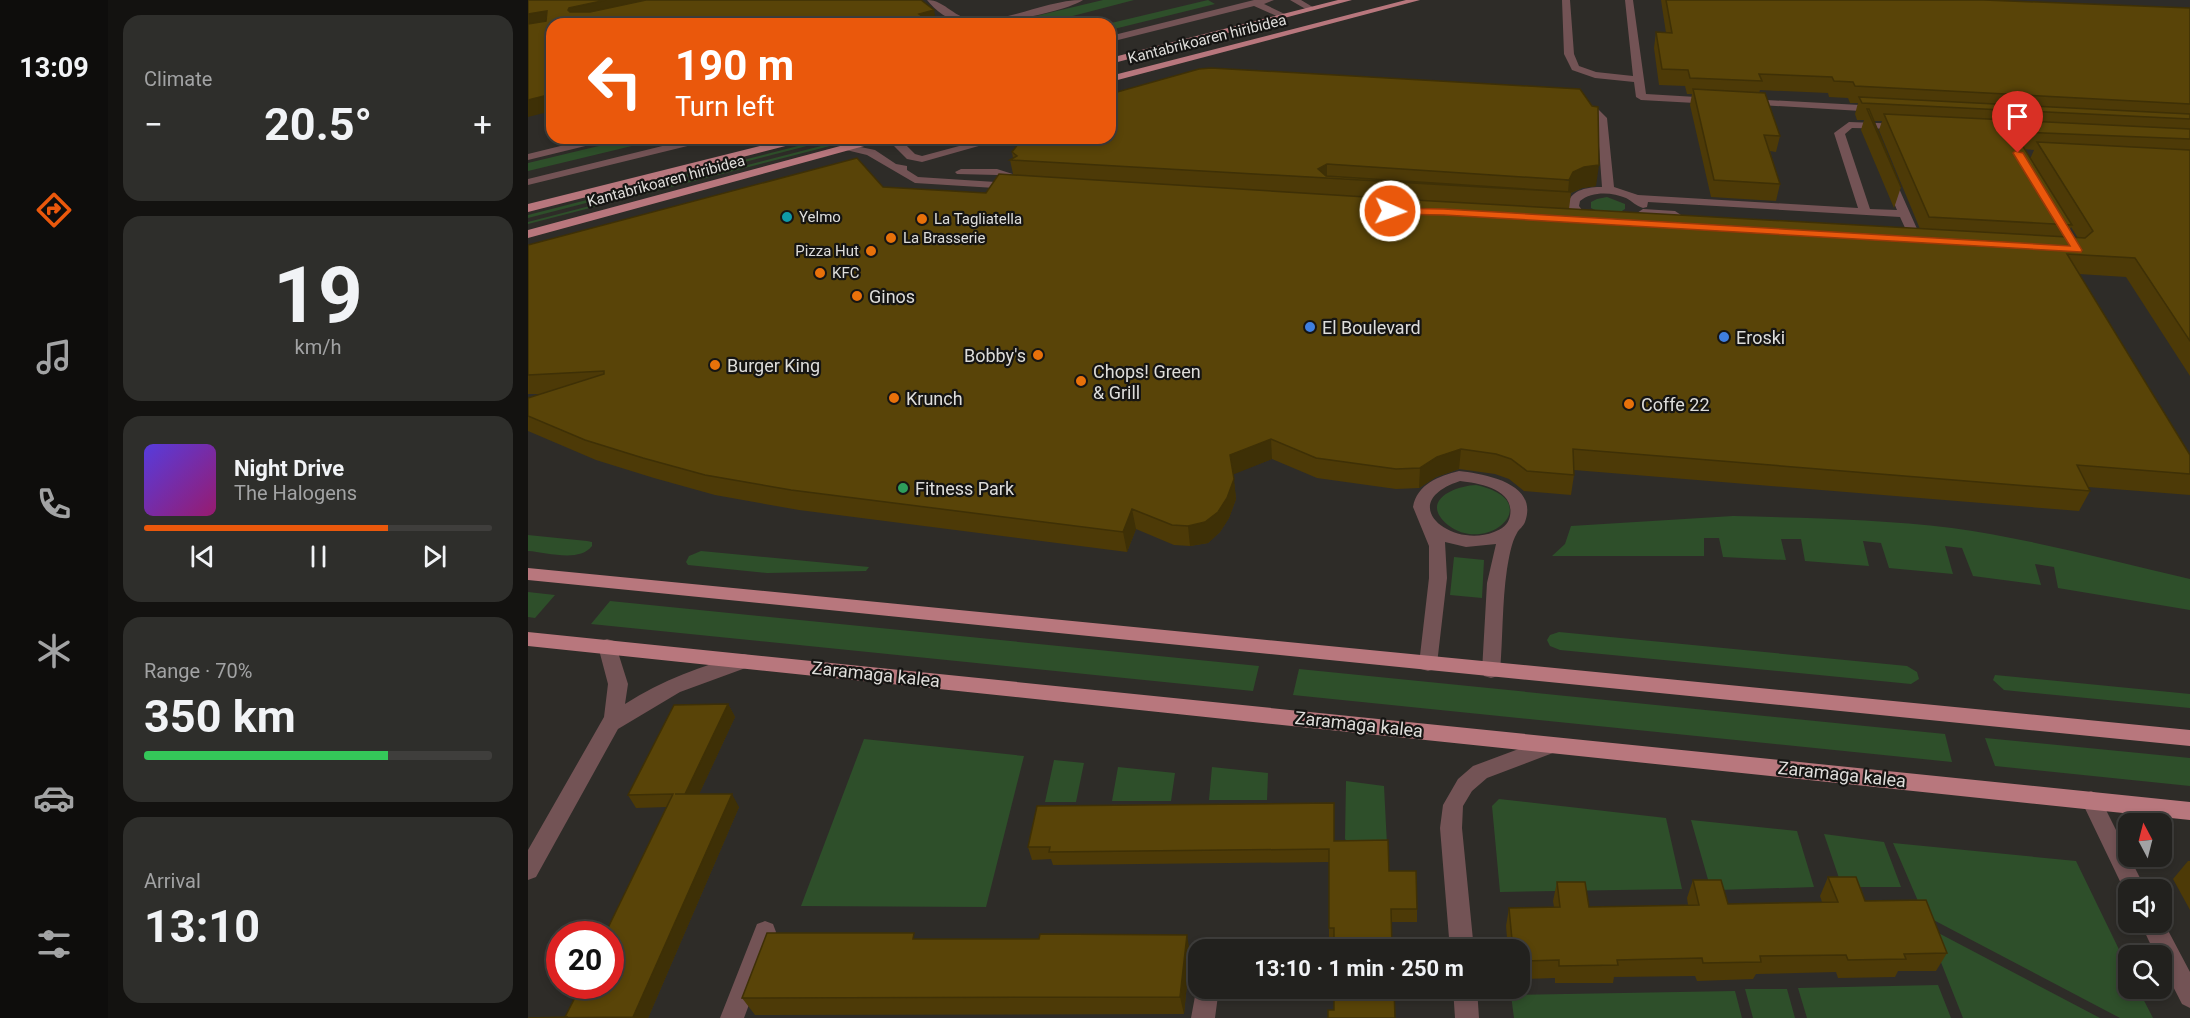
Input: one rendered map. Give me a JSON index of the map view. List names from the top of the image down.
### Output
{
  "streets": {
    "main road": ["Kantabrikoaren hiribidea", "Zaramaga kalea"]
  },
  "places": [
    "Yelmo",
    "La Tagliatella",
    "La Brasserie",
    "Pizza Hut",
    "KFC",
    "Ginos",
    "El Boulevard",
    "Eroski",
    "Bobby's",
    "Burger King",
    "Chops! Green & Grill",
    "Krunch",
    "Coffe 22",
    "Fitness Park"
  ],
  "north": "top",
  "page": {
    "tabs": "13:09",
    "tile": [
      "Climate",
      ["19", "km/h"],
      ["Range · 70%", "350 km"],
      ["Arrival", "13:10"]
    ],
    "turn": ["190 m", "Turn left"],
    "heat": ["−", "20.5°", "+"],
    "song": ["Night Drive", "The Halogens"],
    "limit": "20",
    "trip": "13:10 · 1 min · 250 m"
  }
}
